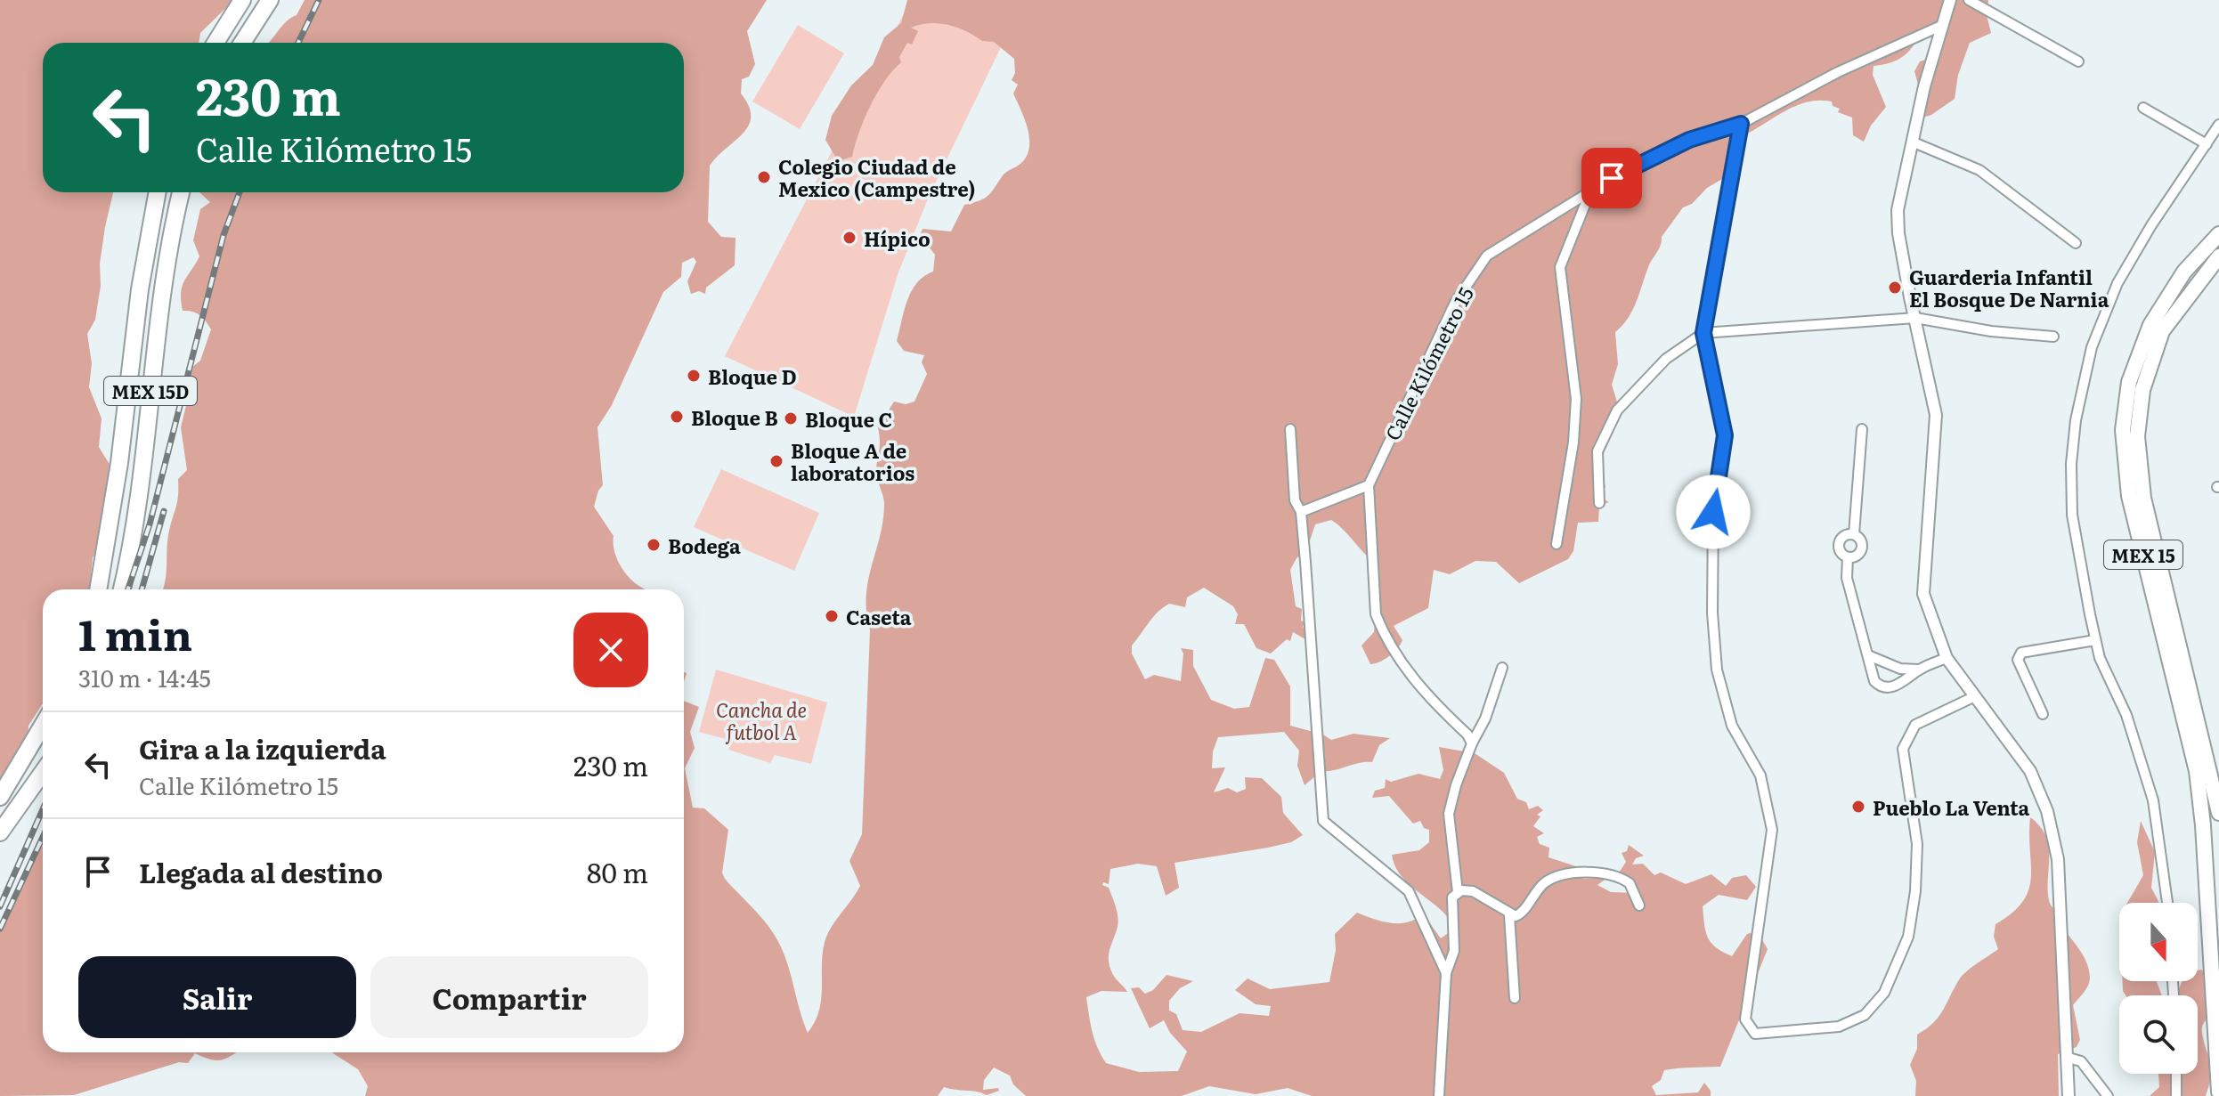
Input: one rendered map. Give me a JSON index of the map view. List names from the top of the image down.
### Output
{
  "streets": {
    "highway": ["MEX 15D"],
    "main road": ["MEX 15"],
    "street": ["Calle Kilómetro 15"]
  },
  "parks": ["Cancha de futbol A"],
  "places": [
    "Colegio Ciudad de Mexico (Campestre)",
    "Hípico",
    "Guarderia Infantil El Bosque De Narnia",
    "Bloque D",
    "Bloque B",
    "Bloque C",
    "Bloque A de laboratorios",
    "Bodega",
    "Caseta",
    "Pueblo La Venta"
  ],
  "north": "bottom",
  "page": {
    "turn": ["230 m", "Calle Kilómetro 15"],
    "heading": ["1 min", "310 m · 14:45"],
    "list": [
      {
        "name": "Gira a la izquierda",
        "note": "Calle Kilómetro 15",
        "value": "230 m"
      },
      {
        "name": "Llegada al destino",
        "value": "80 m"
      }
    ],
    "buttons": ["Salir", "Compartir"]
  }
}
